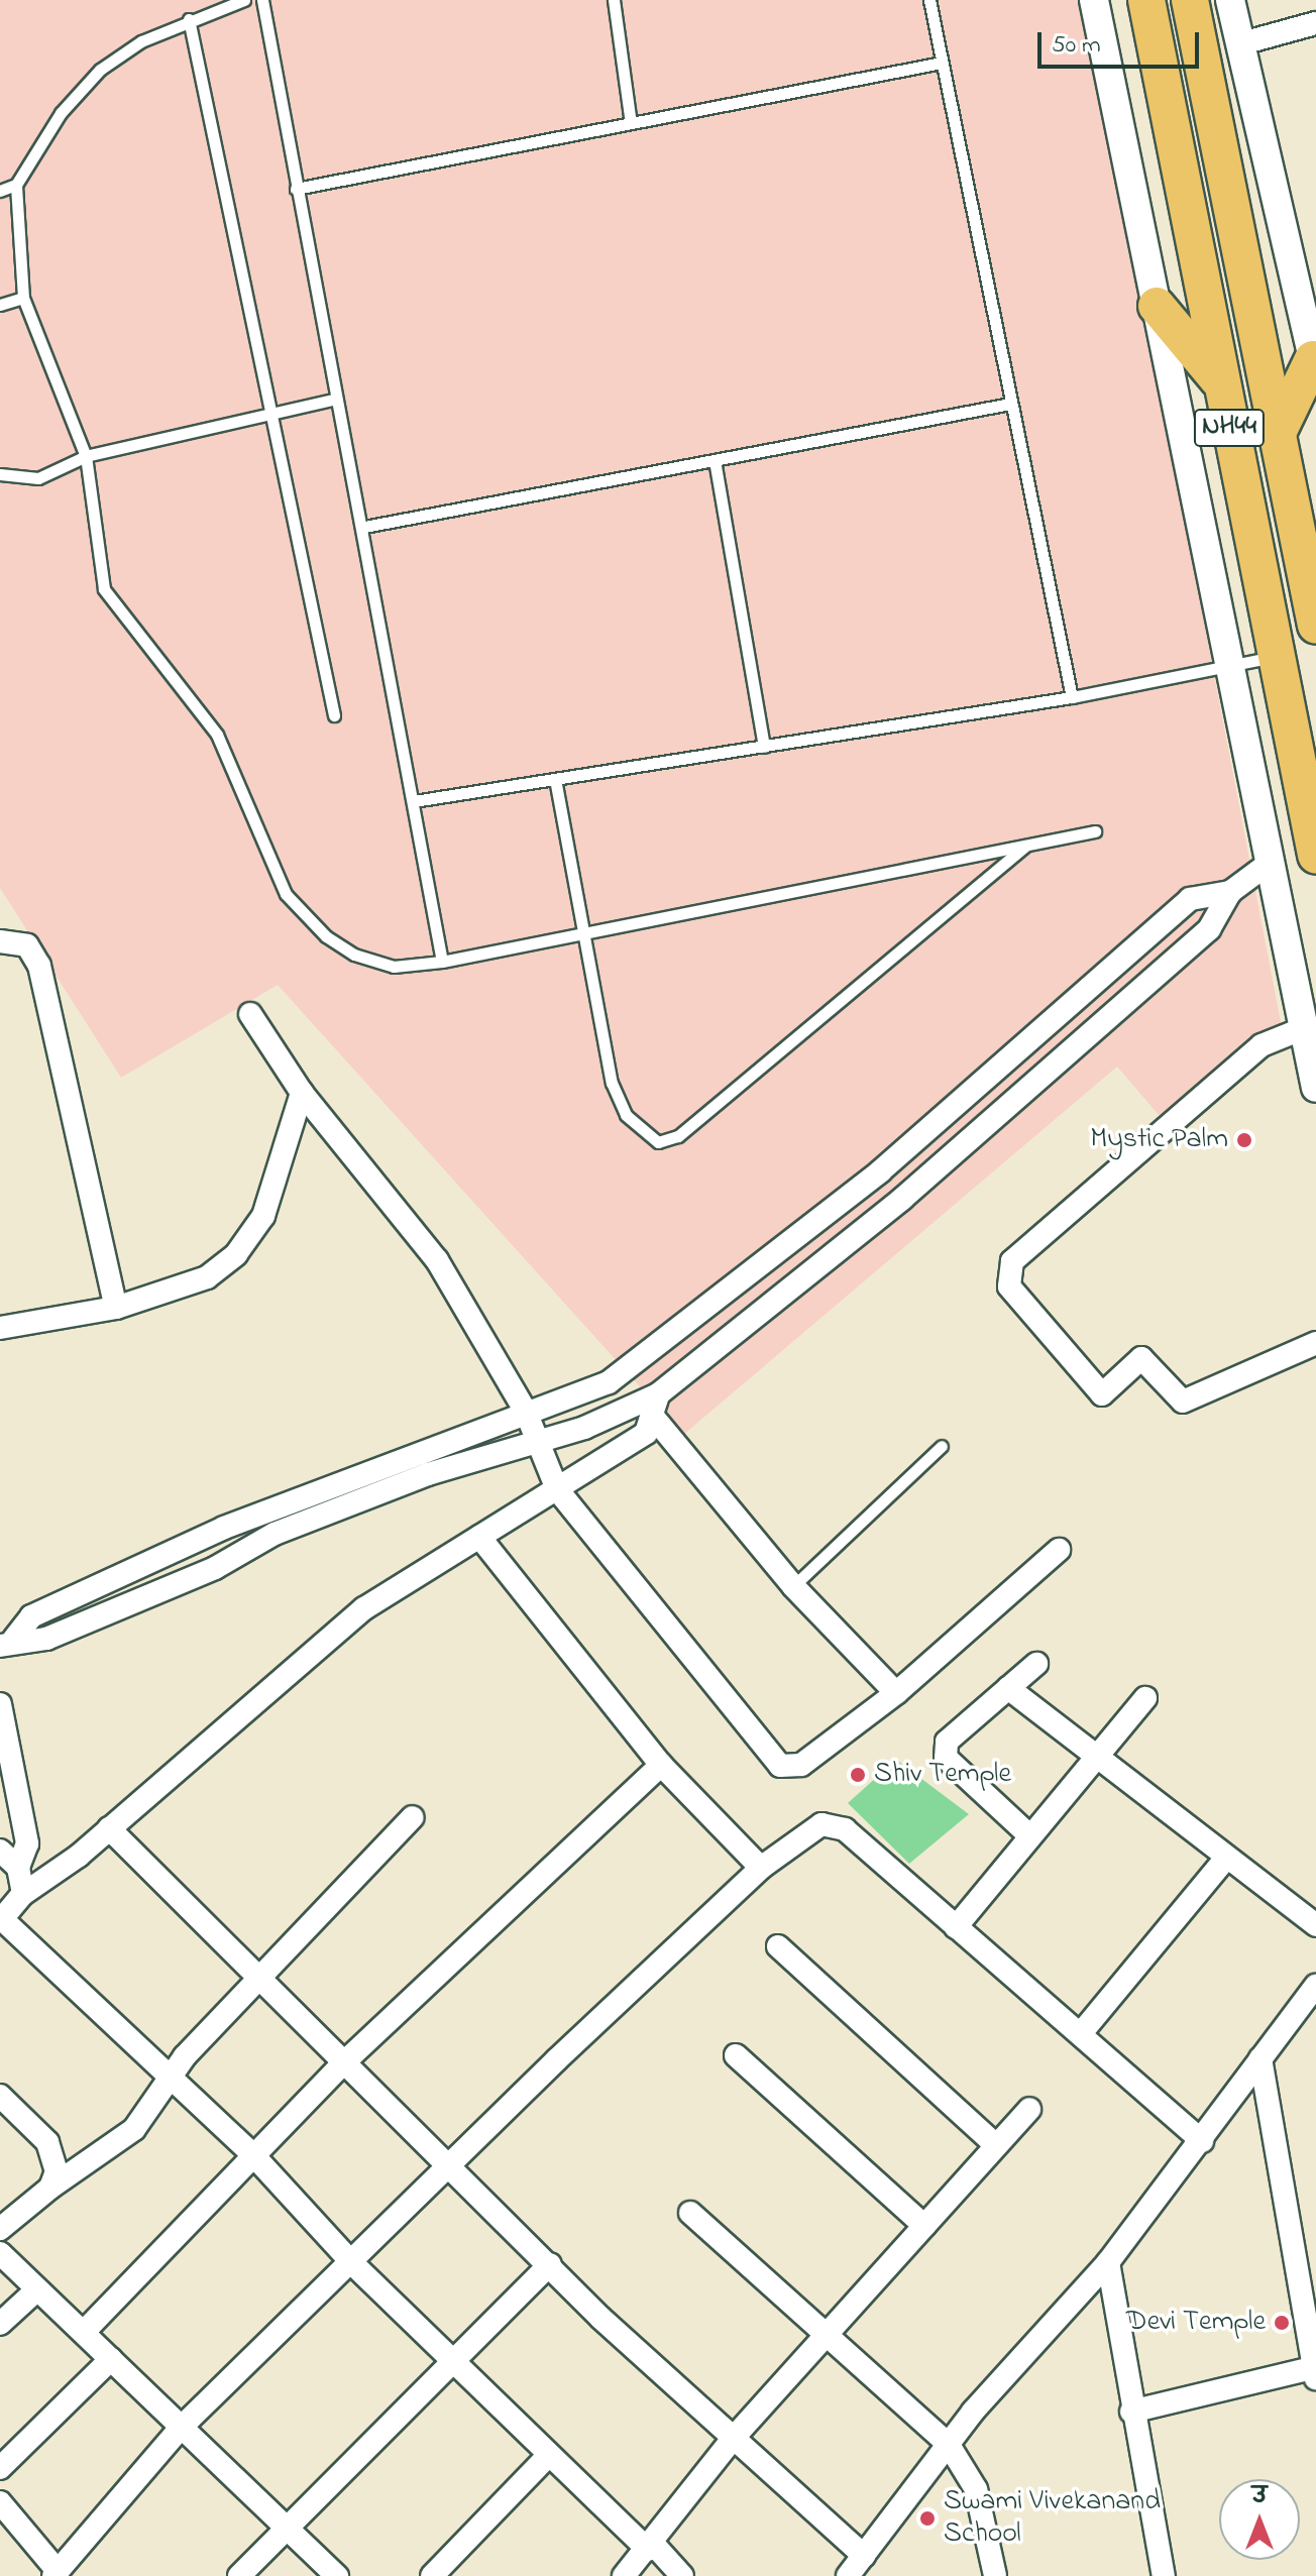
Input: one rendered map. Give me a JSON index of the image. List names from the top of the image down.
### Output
{
  "streets": {
    "highway": ["NH44"]
  },
  "places": [
    "Mystic Palm",
    "Shiv Temple",
    "Devi Temple",
    "Swami Vivekanand School"
  ],
  "scale_bar": "50 m",
  "north": "top"
}
